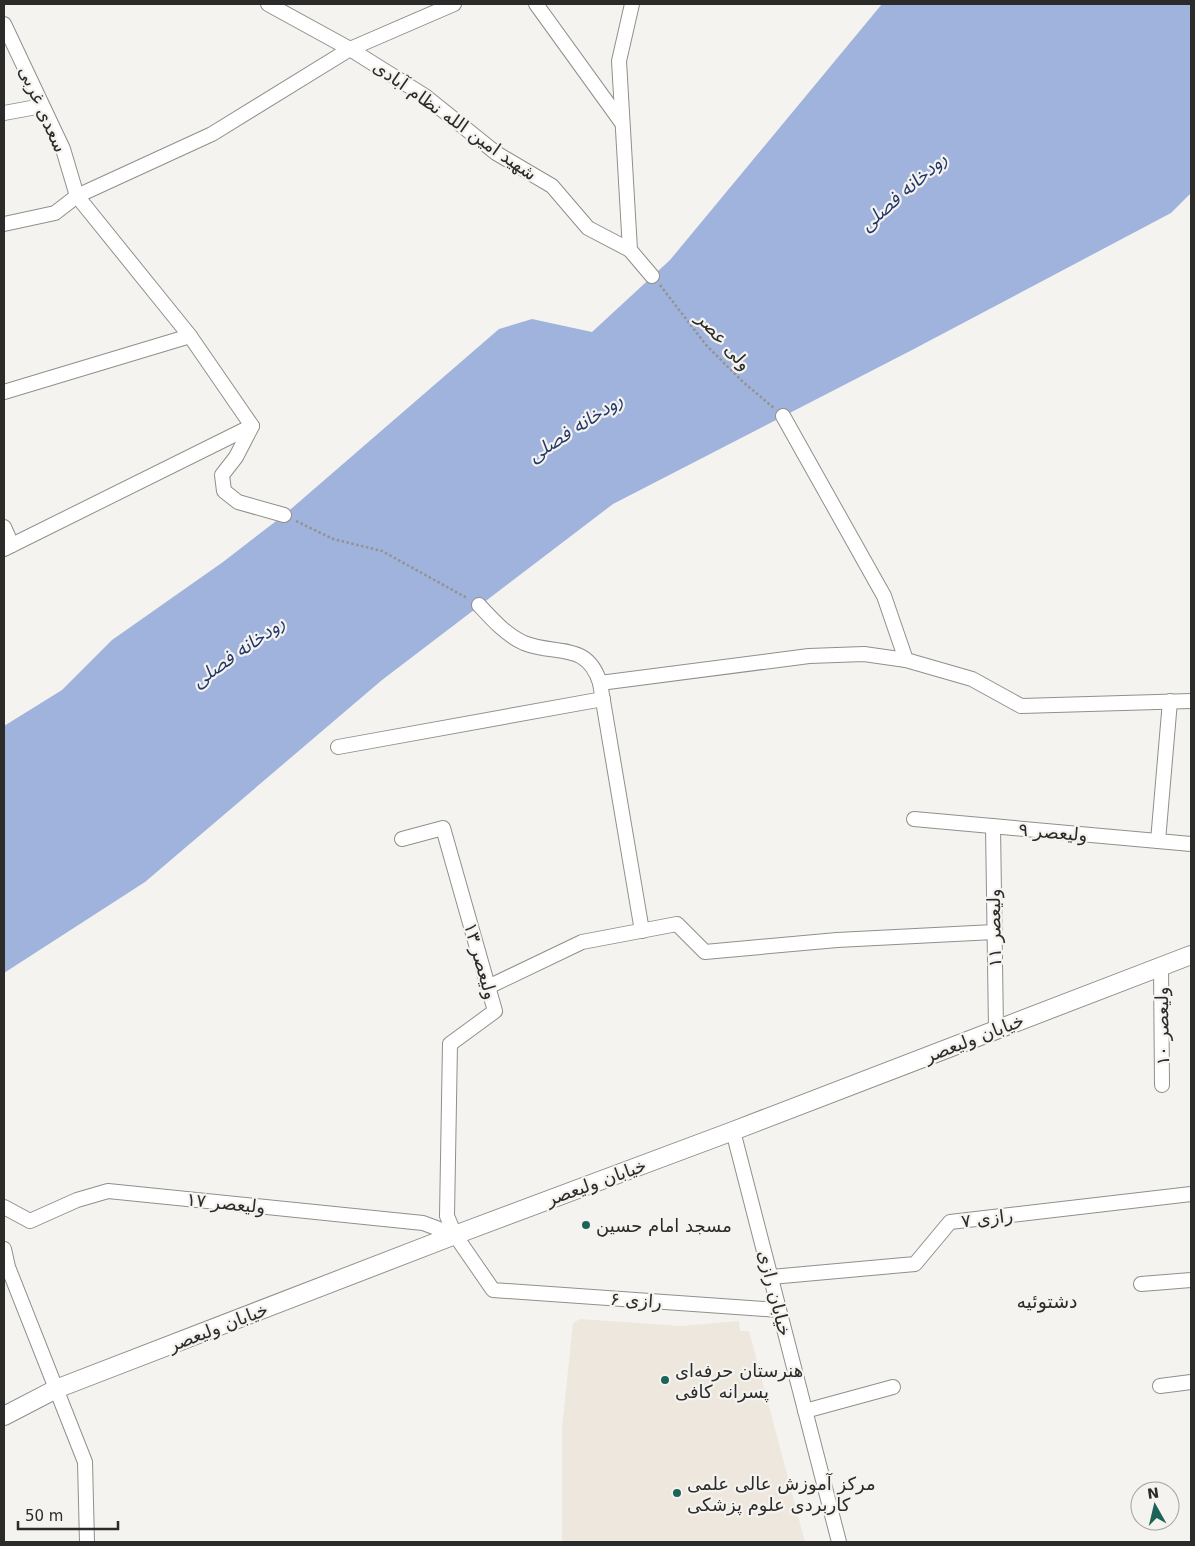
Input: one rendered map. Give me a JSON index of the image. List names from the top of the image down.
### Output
{
  "streets": {
    "main road": ["خیابان ولیعصر"],
    "street": [
      "سعدی غربی",
      "شهید امین الله نظام آبادی",
      "ولیعصر ۹",
      "ولیعصر ۱۱",
      "ولیعصر ۱۳",
      "ولیعصر ۱۰",
      "ولیعصر ۱۷",
      "رازی ۷",
      "خیابان رازی",
      "رازی ۶"
    ],
    "path": ["ولی عصر"]
  },
  "crossings": [
    ["ولیعصر ۹", "ولیعصر ۱۱"],
    ["ولیعصر ۱۱", "خیابان ولیعصر"],
    ["ولیعصر ۱۳", "خیابان ولیعصر"],
    ["ولیعصر ۱۳", "ولیعصر ۱۷"],
    ["ولیعصر ۱۳", "رازی ۶"],
    ["ولیعصر ۱۰", "خیابان ولیعصر"],
    ["خیابان ولیعصر", "ولیعصر ۱۷"],
    ["خیابان ولیعصر", "خیابان رازی"],
    ["خیابان ولیعصر", "رازی ۶"],
    ["ولیعصر ۱۷", "رازی ۶"],
    ["رازی ۷", "خیابان رازی"],
    ["خیابان رازی", "رازی ۶"]
  ],
  "districts": ["دشتوئیه"],
  "water": ["رودخانه فصلی"],
  "places": ["مسجد امام حسین", "هنرستان حرفه‌ای پسرانه کافی", "مرکز آموزش عالی علمی کاربردی علوم پزشکی"],
  "scale_bar": "50 m",
  "north": "top"
}
